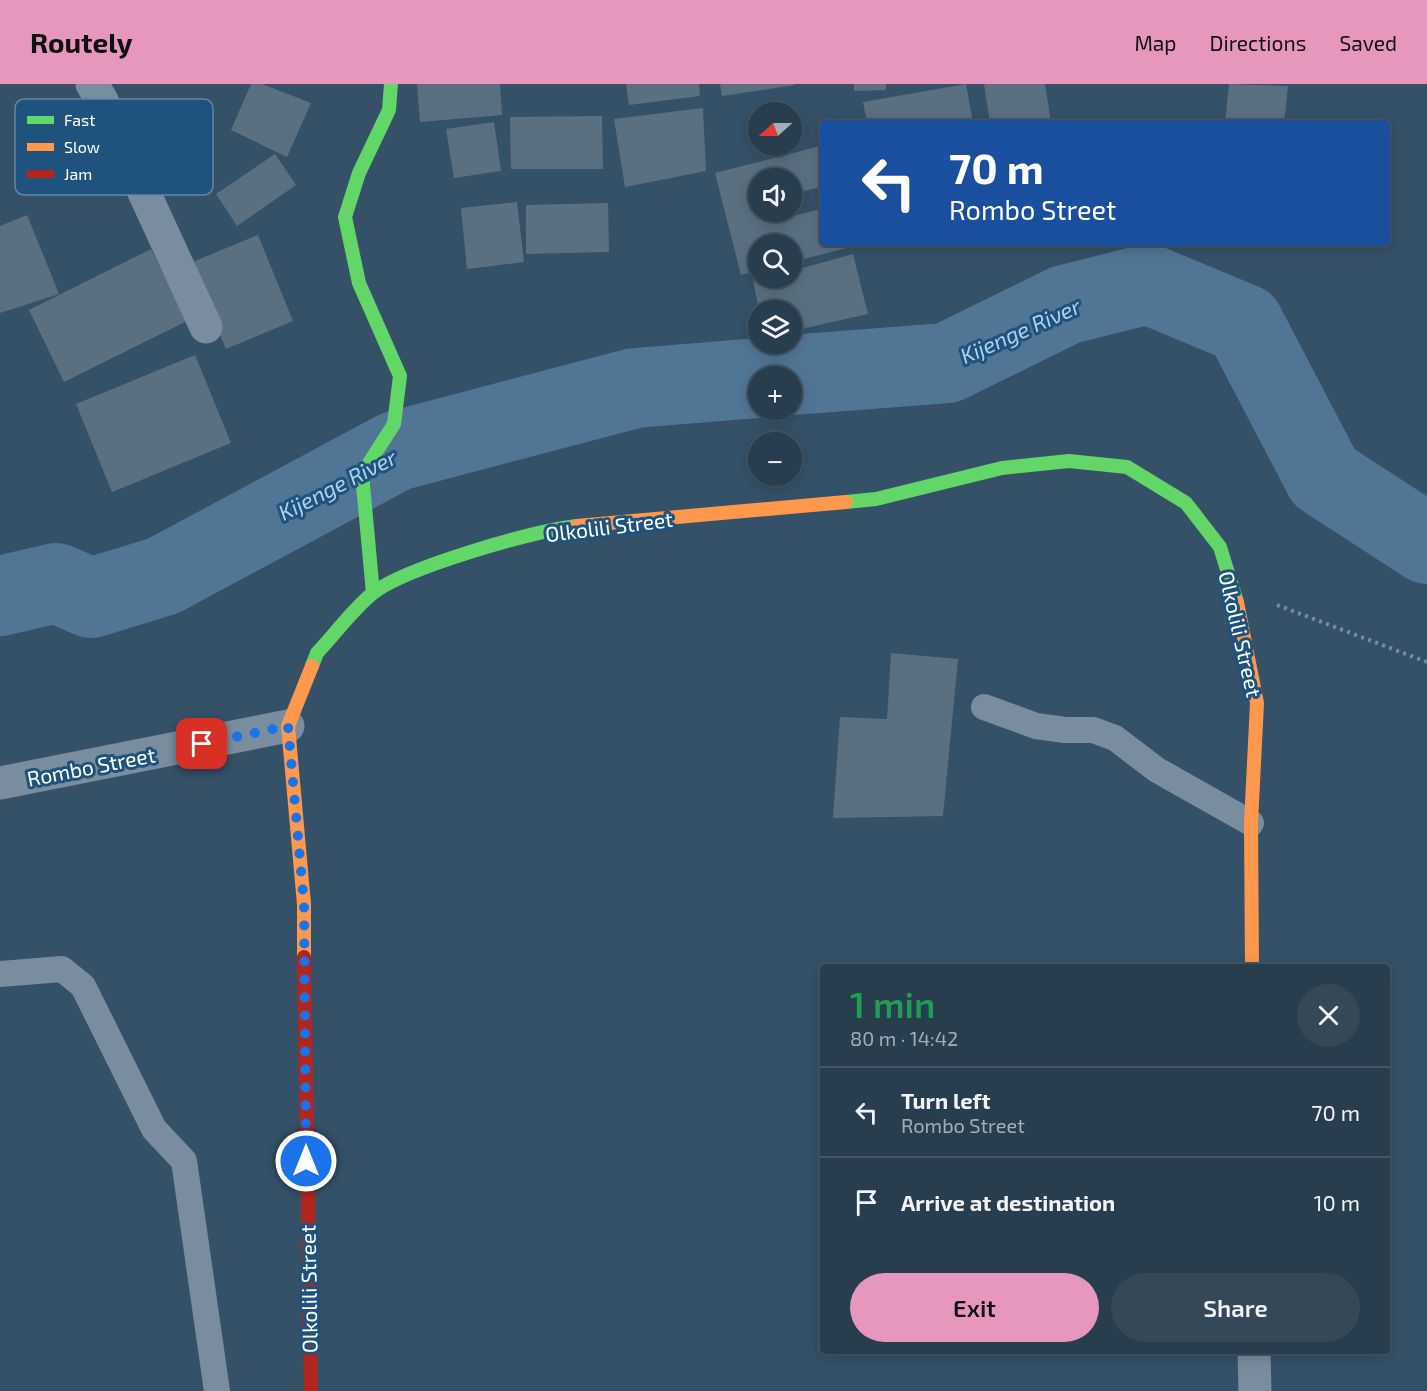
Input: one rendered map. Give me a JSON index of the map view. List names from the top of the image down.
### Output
{
  "streets": {
    "street": ["Olkolili Street", "Rombo Street"]
  },
  "crossings": [
    ["Olkolili Street", "Rombo Street"]
  ],
  "water": ["Kijenge River"],
  "legend": ["Fast", "Slow", "Jam"],
  "north": "left",
  "page": {
    "header": "Routely",
    "nav": ["Map", "Directions", "Saved"],
    "map_buttons": ["+", "−"],
    "turn": ["70 m", "Rombo Street"],
    "heading": ["1 min", "80 m · 14:42"],
    "list": [
      {
        "name": "Turn left",
        "note": "Rombo Street",
        "value": "70 m"
      },
      {
        "name": "Arrive at destination",
        "value": "10 m"
      }
    ],
    "buttons": ["Exit", "Share"]
  }
}
